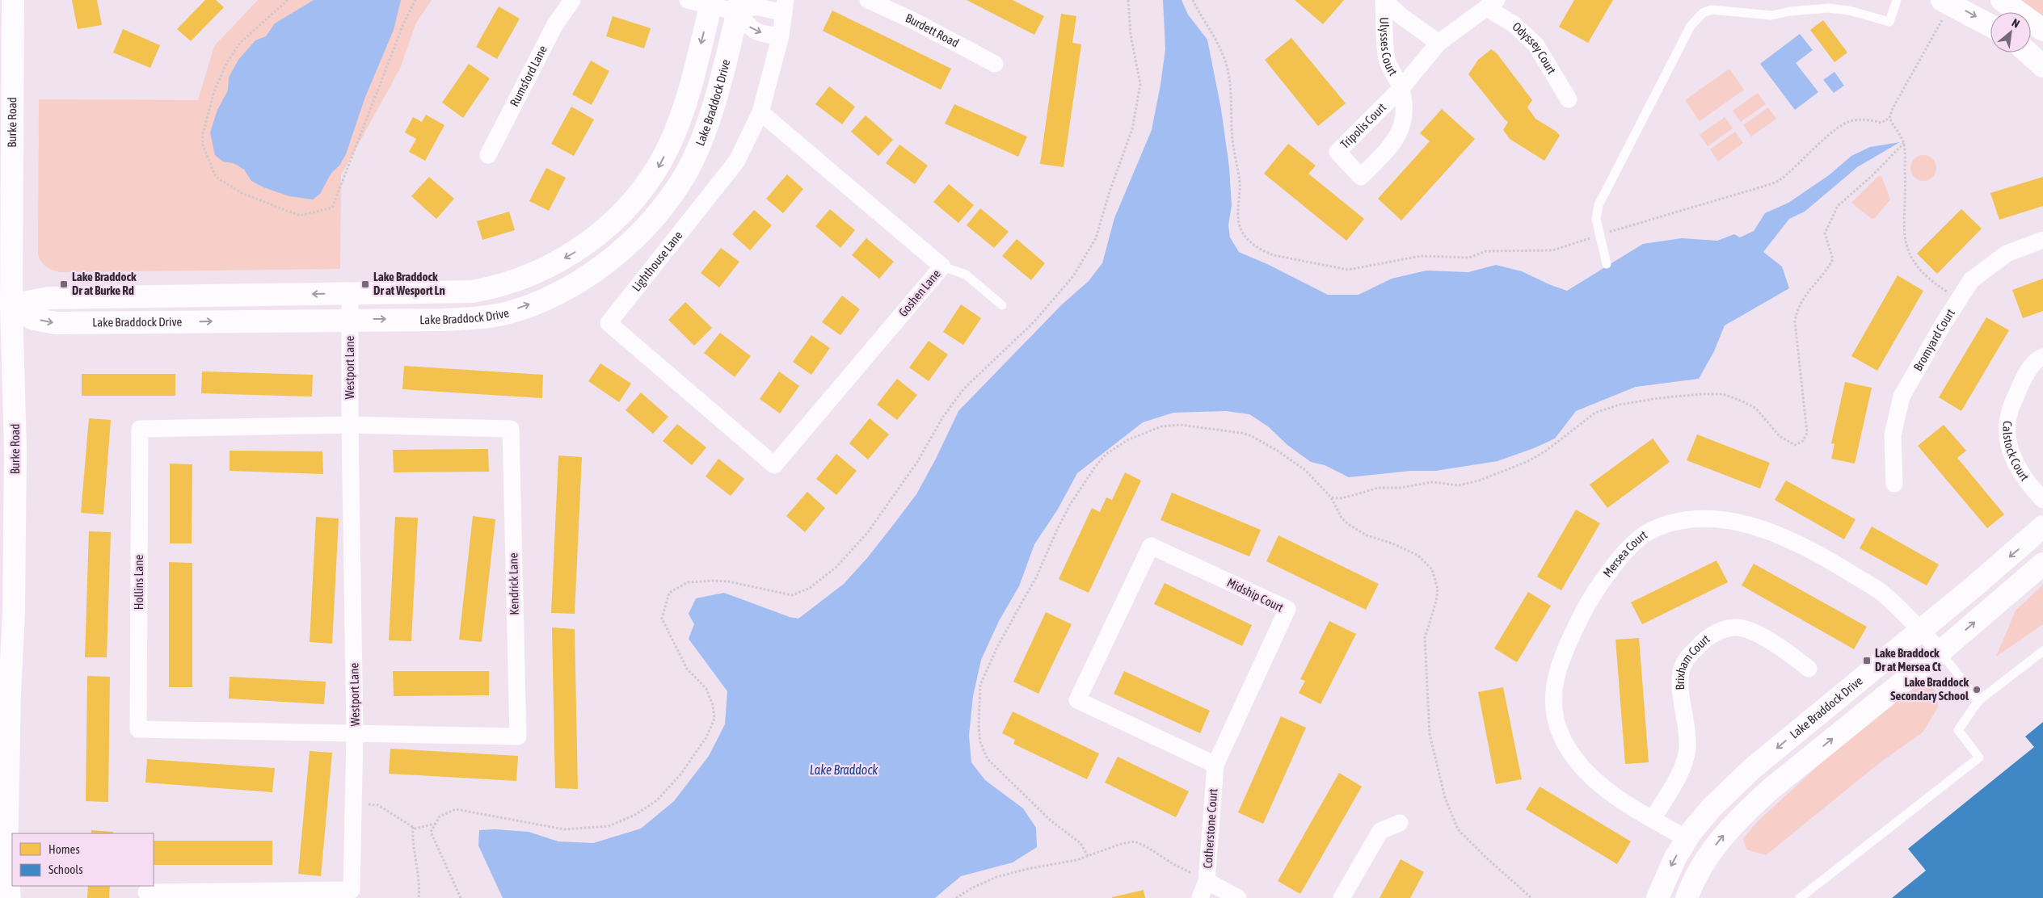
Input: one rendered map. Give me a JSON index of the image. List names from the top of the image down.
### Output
{
  "streets": {
    "street": [
      "Burdett Road",
      "Ulysses Court",
      "Odyssey Court",
      "Rumsford Lane",
      "Lake Braddock Drive",
      "Burke Road",
      "Tripolis Court",
      "Lighthouse Lane",
      "Goshen Lane",
      "Bromyard Court",
      "Westport Lane",
      "Calstock Court",
      "Mersea Court",
      "Hollins Lane",
      "Kendrick Lane",
      "Midship Court",
      "Brixham Court",
      "Cotherstone Court"
    ]
  },
  "crossings": [
    ["Ulysses Court", "Tripolis Court"],
    ["Odyssey Court", "Tripolis Court"],
    ["Lake Braddock Drive", "Burke Road"],
    ["Lake Braddock Drive", "Westport Lane"],
    ["Lake Braddock Drive", "Mersea Court"],
    ["Lighthouse Lane", "Goshen Lane"],
    ["Westport Lane", "Hollins Lane"],
    ["Westport Lane", "Kendrick Lane"],
    ["Mersea Court", "Brixham Court"],
    ["Hollins Lane", "Kendrick Lane"],
    ["Midship Court", "Cotherstone Court"]
  ],
  "water": ["Lake Braddock"],
  "places": {
    "transit": ["Lake Braddock Dr at Burke Rd", "Lake Braddock Dr at Wesport Ln", "Lake Braddock Dr at Mersea Ct"],
    "other": ["Lake Braddock Secondary School"]
  },
  "legend": ["Homes", "Schools"],
  "north": "top right"
}
